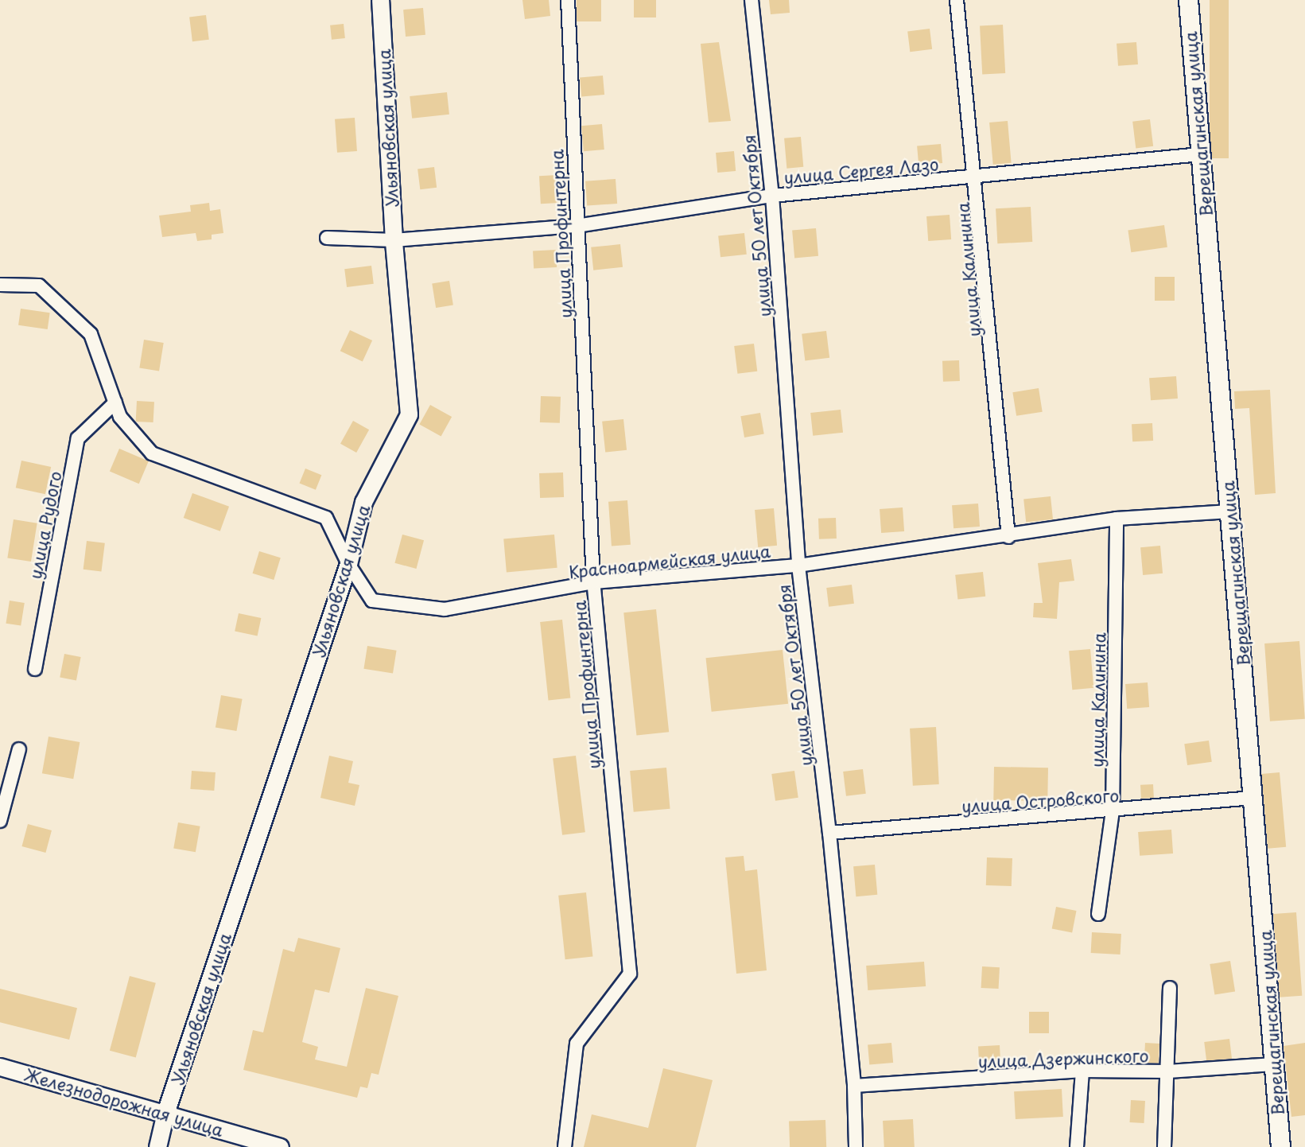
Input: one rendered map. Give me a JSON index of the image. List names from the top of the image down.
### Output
{
  "streets": {
    "main road": ["Верещагинская улица"],
    "street": [
      "Ульяновская улица",
      "улица Сергея Лазо",
      "улица 50 лет Октября",
      "улица Профинтерна",
      "улица Калинина",
      "улица Рудого",
      "Красноармейская улица",
      "улица Островского",
      "улица Дзержинского",
      "Железнодорожная улица"
    ]
  },
  "crossings": [
    ["Верещагинская улица", "улица Сергея Лазо"],
    ["Верещагинская улица", "Красноармейская улица"],
    ["Верещагинская улица", "улица Островского"],
    ["Верещагинская улица", "улица Дзержинского"],
    ["Ульяновская улица", "улица Сергея Лазо"],
    ["Ульяновская улица", "Красноармейская улица"],
    ["Ульяновская улица", "Железнодорожная улица"],
    ["улица Сергея Лазо", "улица 50 лет Октября"],
    ["улица Сергея Лазо", "улица Профинтерна"],
    ["улица Сергея Лазо", "улица Калинина"],
    ["улица 50 лет Октября", "Красноармейская улица"],
    ["улица 50 лет Октября", "улица Островского"],
    ["улица 50 лет Октября", "улица Дзержинского"],
    ["улица Профинтерна", "Красноармейская улица"],
    ["улица Калинина", "Красноармейская улица"],
    ["улица Калинина", "улица Островского"],
    ["улица Рудого", "Красноармейская улица"]
  ]
}
